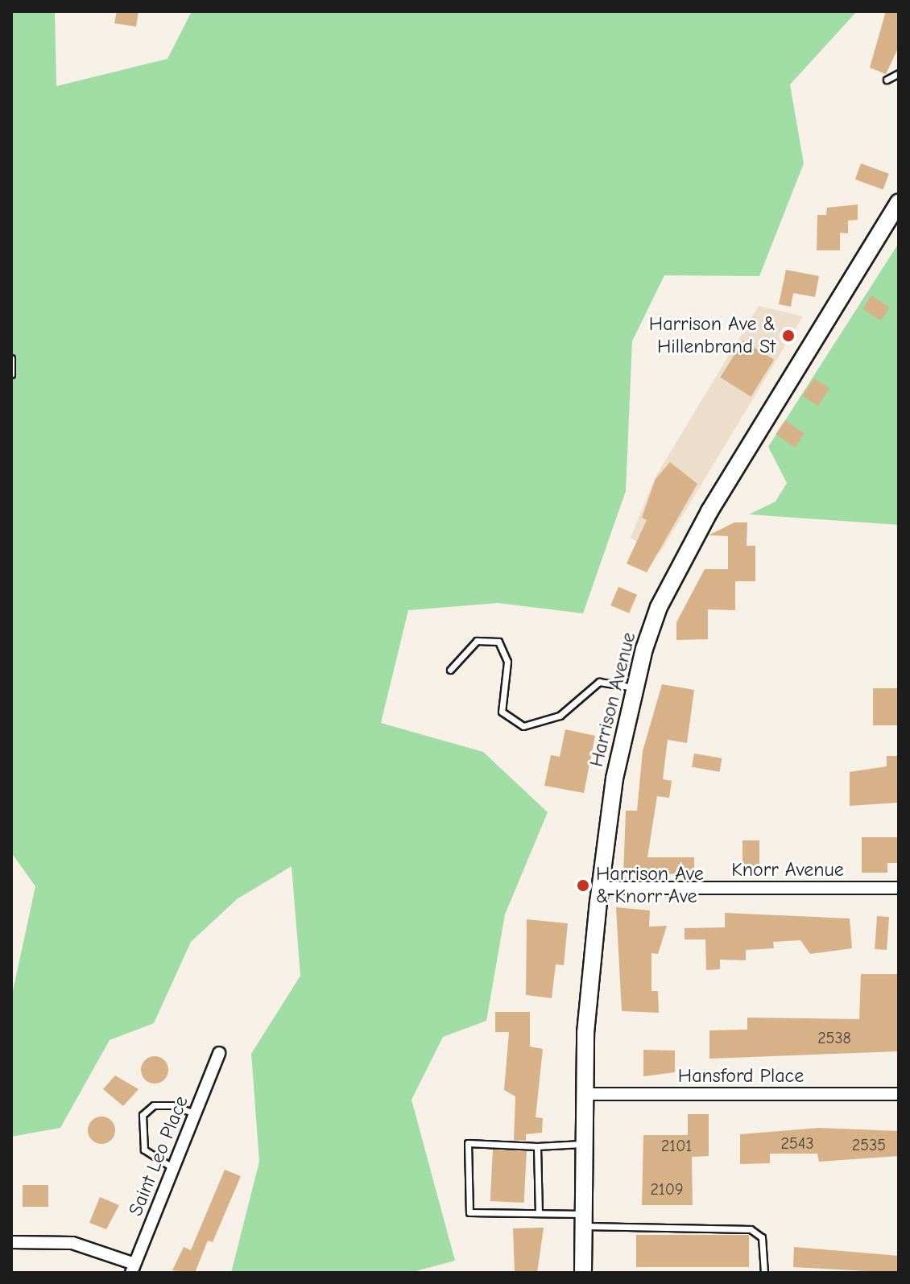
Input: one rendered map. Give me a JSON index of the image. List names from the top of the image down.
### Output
{
  "streets": {
    "main road": ["Harrison Avenue"],
    "street": ["Knorr Avenue", "Hansford Place", "Saint Leo Place"]
  },
  "crossings": [
    ["Harrison Avenue", "Knorr Avenue"],
    ["Harrison Avenue", "Hansford Place"]
  ],
  "places": ["Harrison Ave & Hillenbrand St", "Harrison Ave & Knorr Ave"],
  "house_numbers": [
    "2538",
    "2543",
    "2535",
    "2101",
    "2109"
  ]
}
